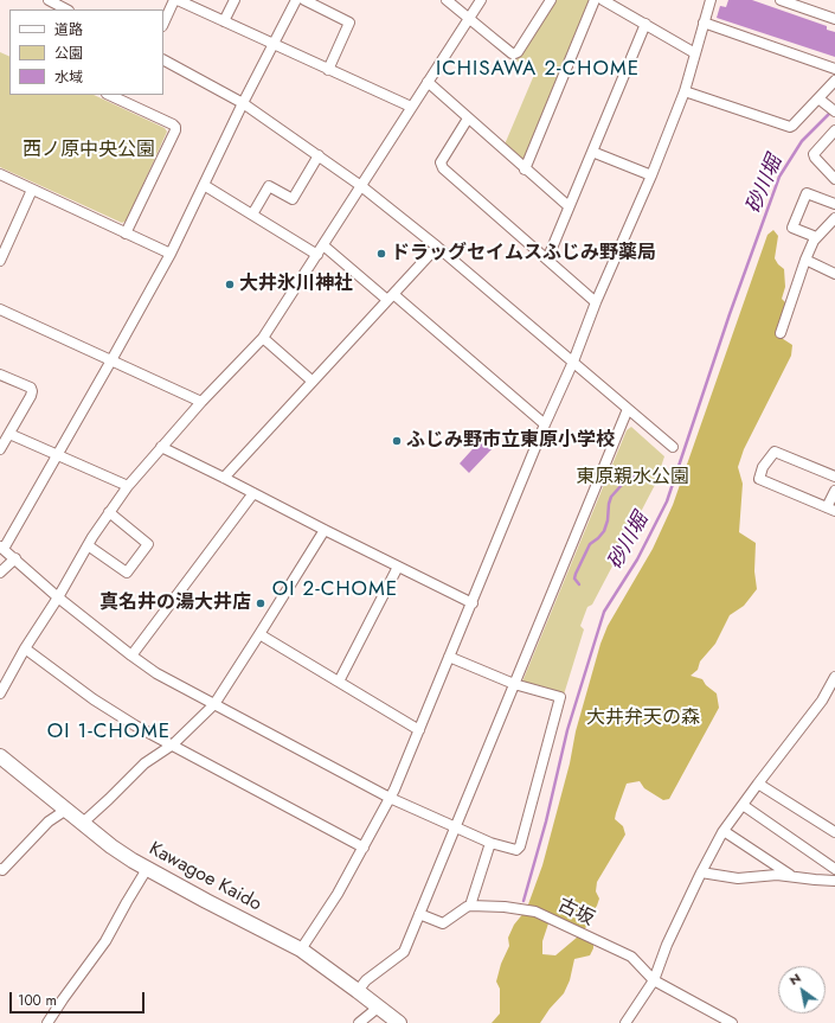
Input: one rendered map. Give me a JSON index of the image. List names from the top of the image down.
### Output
{
  "streets": {
    "highway": ["Kawagoe Kaido"],
    "street": ["古坂"]
  },
  "districts": ["ICHISAWA 2-CHOME", "OI 2-CHOME", "OI 1-CHOME"],
  "water": ["砂川堀"],
  "parks": ["西ノ原中央公園", "東原親水公園", "大井弁天の森"],
  "places": [
    "ドラッグセイムスふじみ野薬局",
    "大井氷川神社",
    "ふじみ野市立東原小学校",
    "真名井の湯大井店"
  ],
  "legend": ["道路", "公園", "水域"],
  "scale_bar": "100 m",
  "north": "top left"
}
